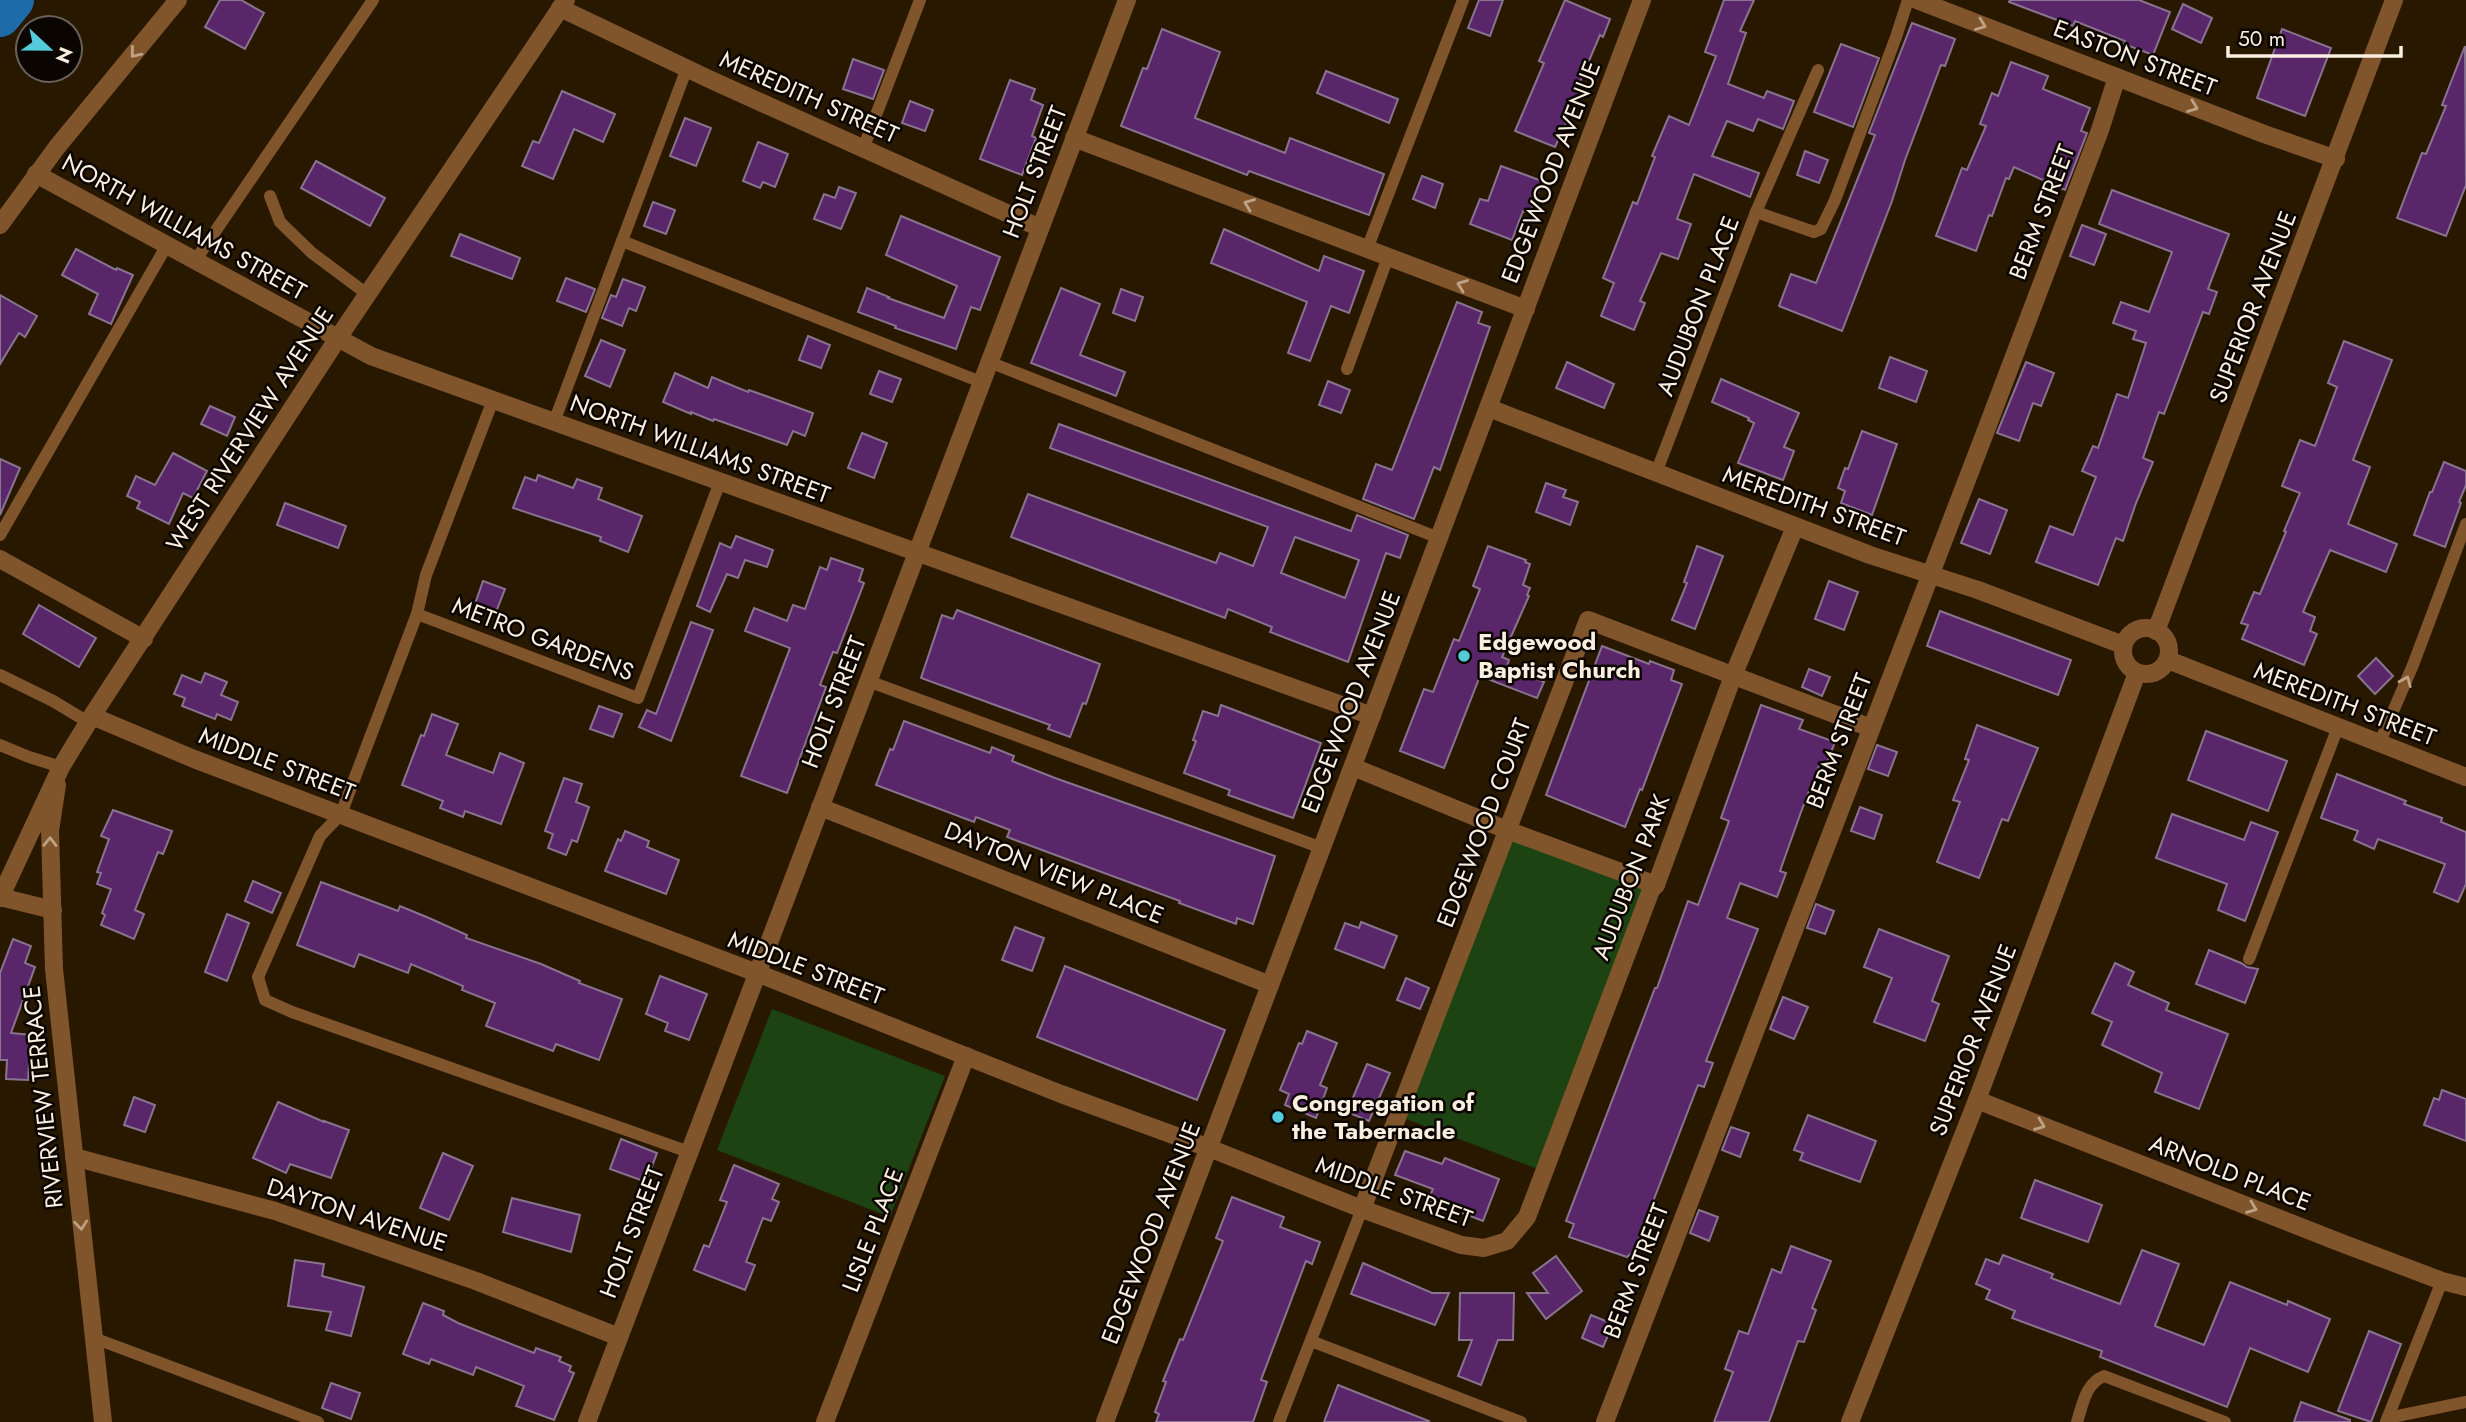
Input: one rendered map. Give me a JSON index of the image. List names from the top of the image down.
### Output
{
  "streets": {
    "street": [
      "EASTON STREET",
      "MEREDITH STREET",
      "HOLT STREET",
      "EDGEWOOD AVENUE",
      "BERM STREET",
      "NORTH WILLIAMS STREET",
      "SUPERIOR AVENUE",
      "WEST RIVERVIEW AVENUE",
      "MIDDLE STREET",
      "EDGEWOOD COURT",
      "DAYTON VIEW PLACE",
      "AUDUBON PARK",
      "RIVERVIEW TERRACE",
      "ARNOLD PLACE",
      "DAYTON AVENUE",
      "LISLE PLACE"
    ],
    "lane": ["AUDUBON PLACE", "METRO GARDENS"]
  },
  "crossings": [
    ["EASTON STREET", "BERM STREET"],
    ["EASTON STREET", "SUPERIOR AVENUE"],
    ["MEREDITH STREET", "HOLT STREET"],
    ["MEREDITH STREET", "EDGEWOOD AVENUE"],
    ["MEREDITH STREET", "BERM STREET"],
    ["MEREDITH STREET", "AUDUBON PLACE"],
    ["MEREDITH STREET", "SUPERIOR AVENUE"],
    ["MEREDITH STREET", "WEST RIVERVIEW AVENUE"],
    ["MEREDITH STREET", "AUDUBON PARK"],
    ["HOLT STREET", "NORTH WILLIAMS STREET"],
    ["HOLT STREET", "MIDDLE STREET"],
    ["HOLT STREET", "DAYTON VIEW PLACE"],
    ["HOLT STREET", "DAYTON AVENUE"],
    ["EDGEWOOD AVENUE", "NORTH WILLIAMS STREET"],
    ["EDGEWOOD AVENUE", "MIDDLE STREET"],
    ["EDGEWOOD AVENUE", "DAYTON VIEW PLACE"],
    ["BERM STREET", "EDGEWOOD COURT"],
    ["NORTH WILLIAMS STREET", "WEST RIVERVIEW AVENUE"],
    ["NORTH WILLIAMS STREET", "METRO GARDENS"],
    ["SUPERIOR AVENUE", "ARNOLD PLACE"],
    ["WEST RIVERVIEW AVENUE", "MIDDLE STREET"],
    ["WEST RIVERVIEW AVENUE", "RIVERVIEW TERRACE"],
    ["METRO GARDENS", "MIDDLE STREET"],
    ["MIDDLE STREET", "EDGEWOOD COURT"],
    ["MIDDLE STREET", "AUDUBON PARK"],
    ["MIDDLE STREET", "LISLE PLACE"],
    ["EDGEWOOD COURT", "AUDUBON PARK"],
    ["RIVERVIEW TERRACE", "DAYTON AVENUE"]
  ],
  "one_way": ["EASTON STREET", "ARNOLD PLACE"],
  "places": ["Edgewood Baptist Church", "Congregation of the Tabernacle"],
  "scale_bar": "50 m",
  "north": "right"
}
